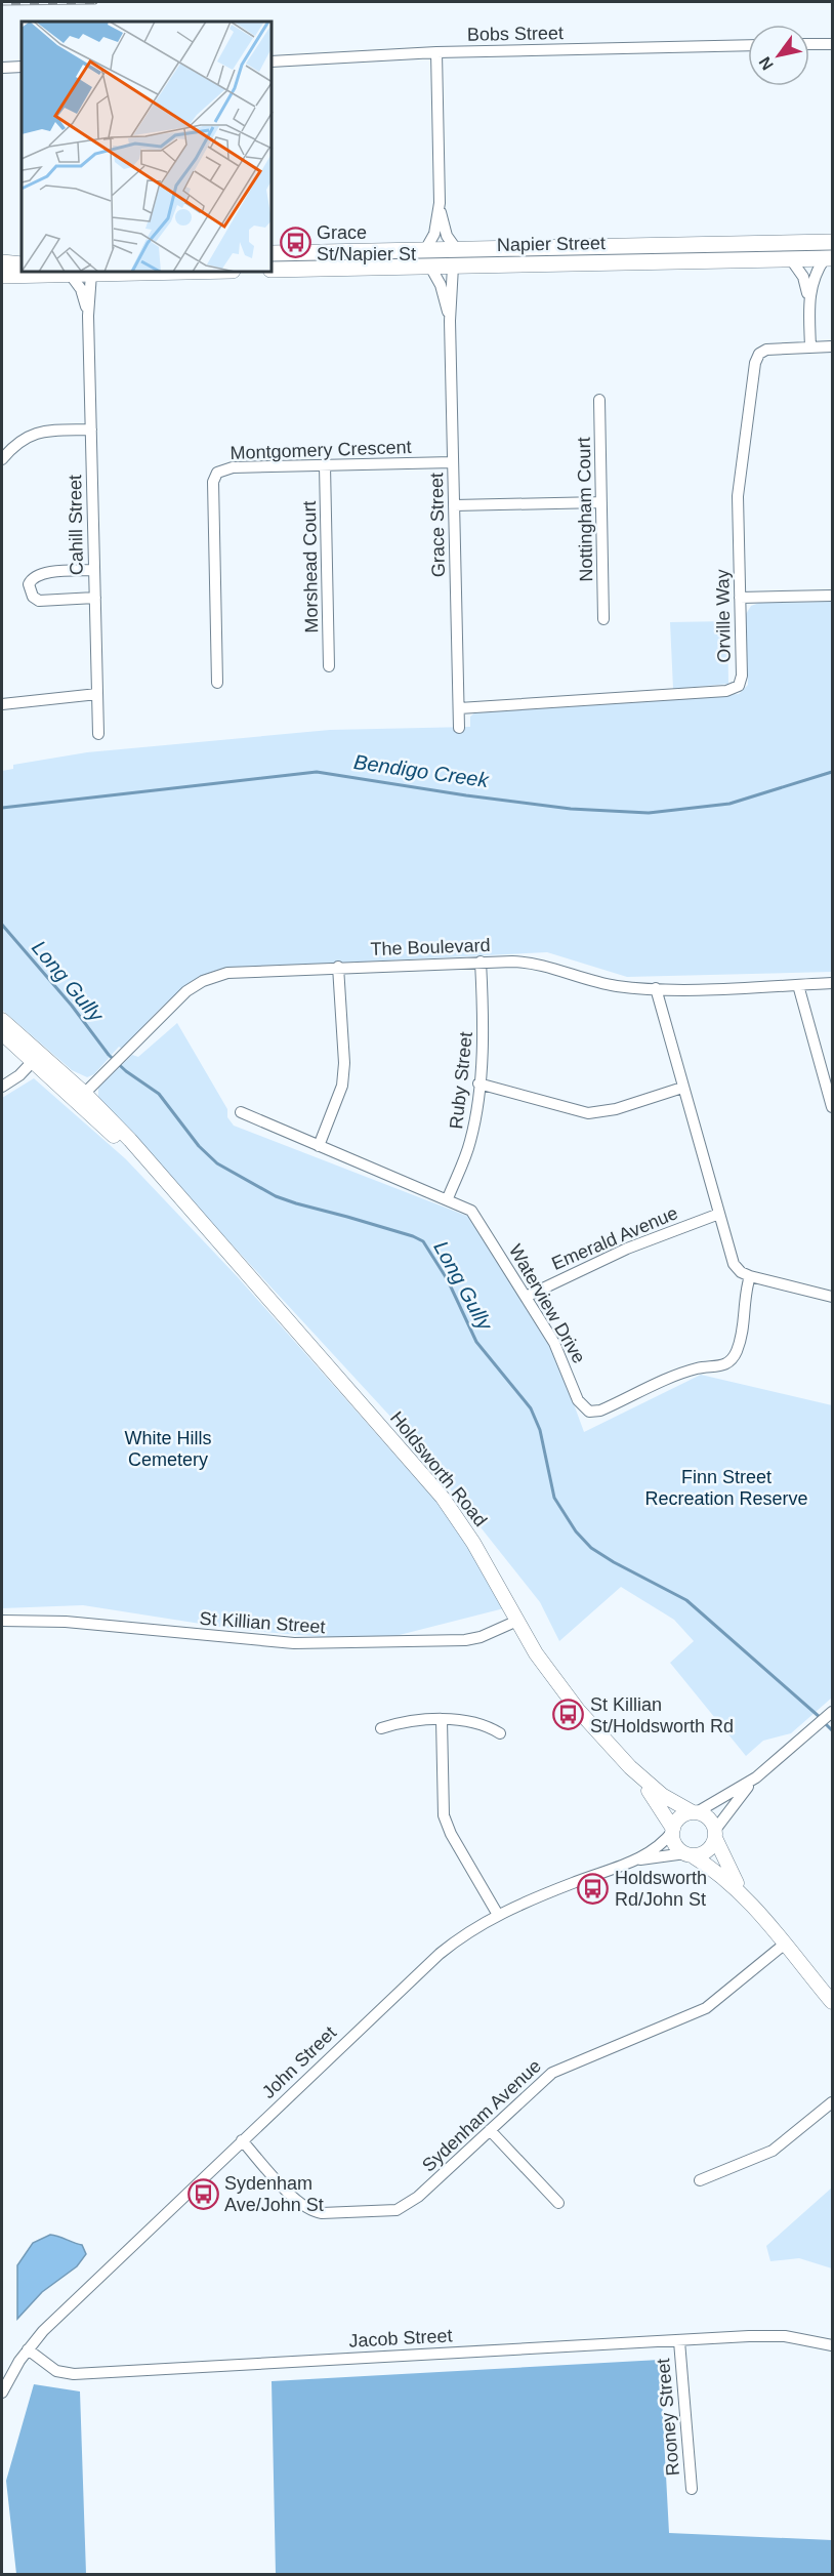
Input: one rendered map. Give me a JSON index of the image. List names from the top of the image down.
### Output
{
  "streets": {
    "highway": ["Napier Street"],
    "main road": ["Holdsworth Road"],
    "street": [
      "Bobs Street",
      "Montgomery Crescent",
      "Nottingham Court",
      "Cahill Street",
      "Grace Street",
      "Morshead Court",
      "Orville Way",
      "The Boulevard",
      "Ruby Street",
      "Emerald Avenue",
      "Waterview Drive",
      "St Killian Street",
      "John Street",
      "Sydenham Avenue",
      "Jacob Street",
      "Rooney Street"
    ]
  },
  "crossings": [
    ["Napier Street", "Grace Street"],
    ["Montgomery Crescent", "Grace Street"],
    ["Montgomery Crescent", "Morshead Court"],
    ["Grace Street", "Orville Way"],
    ["The Boulevard", "Ruby Street"],
    ["The Boulevard", "Holdsworth Road"],
    ["Ruby Street", "Waterview Drive"],
    ["Emerald Avenue", "Waterview Drive"],
    ["Holdsworth Road", "St Killian Street"],
    ["Holdsworth Road", "John Street"],
    ["John Street", "Sydenham Avenue"],
    ["John Street", "Jacob Street"],
    ["Jacob Street", "Rooney Street"]
  ],
  "water": ["Bendigo Creek", "Long Gully"],
  "parks": ["White Hills Cemetery", "Finn Street Recreation Reserve"],
  "places": {
    "bus stop": [
      "Grace St/Napier St",
      "St Killian St/Holdsworth Rd",
      "Holdsworth Rd/John St",
      "Sydenham Ave/John St"
    ]
  },
  "north": "bottom left"
}
